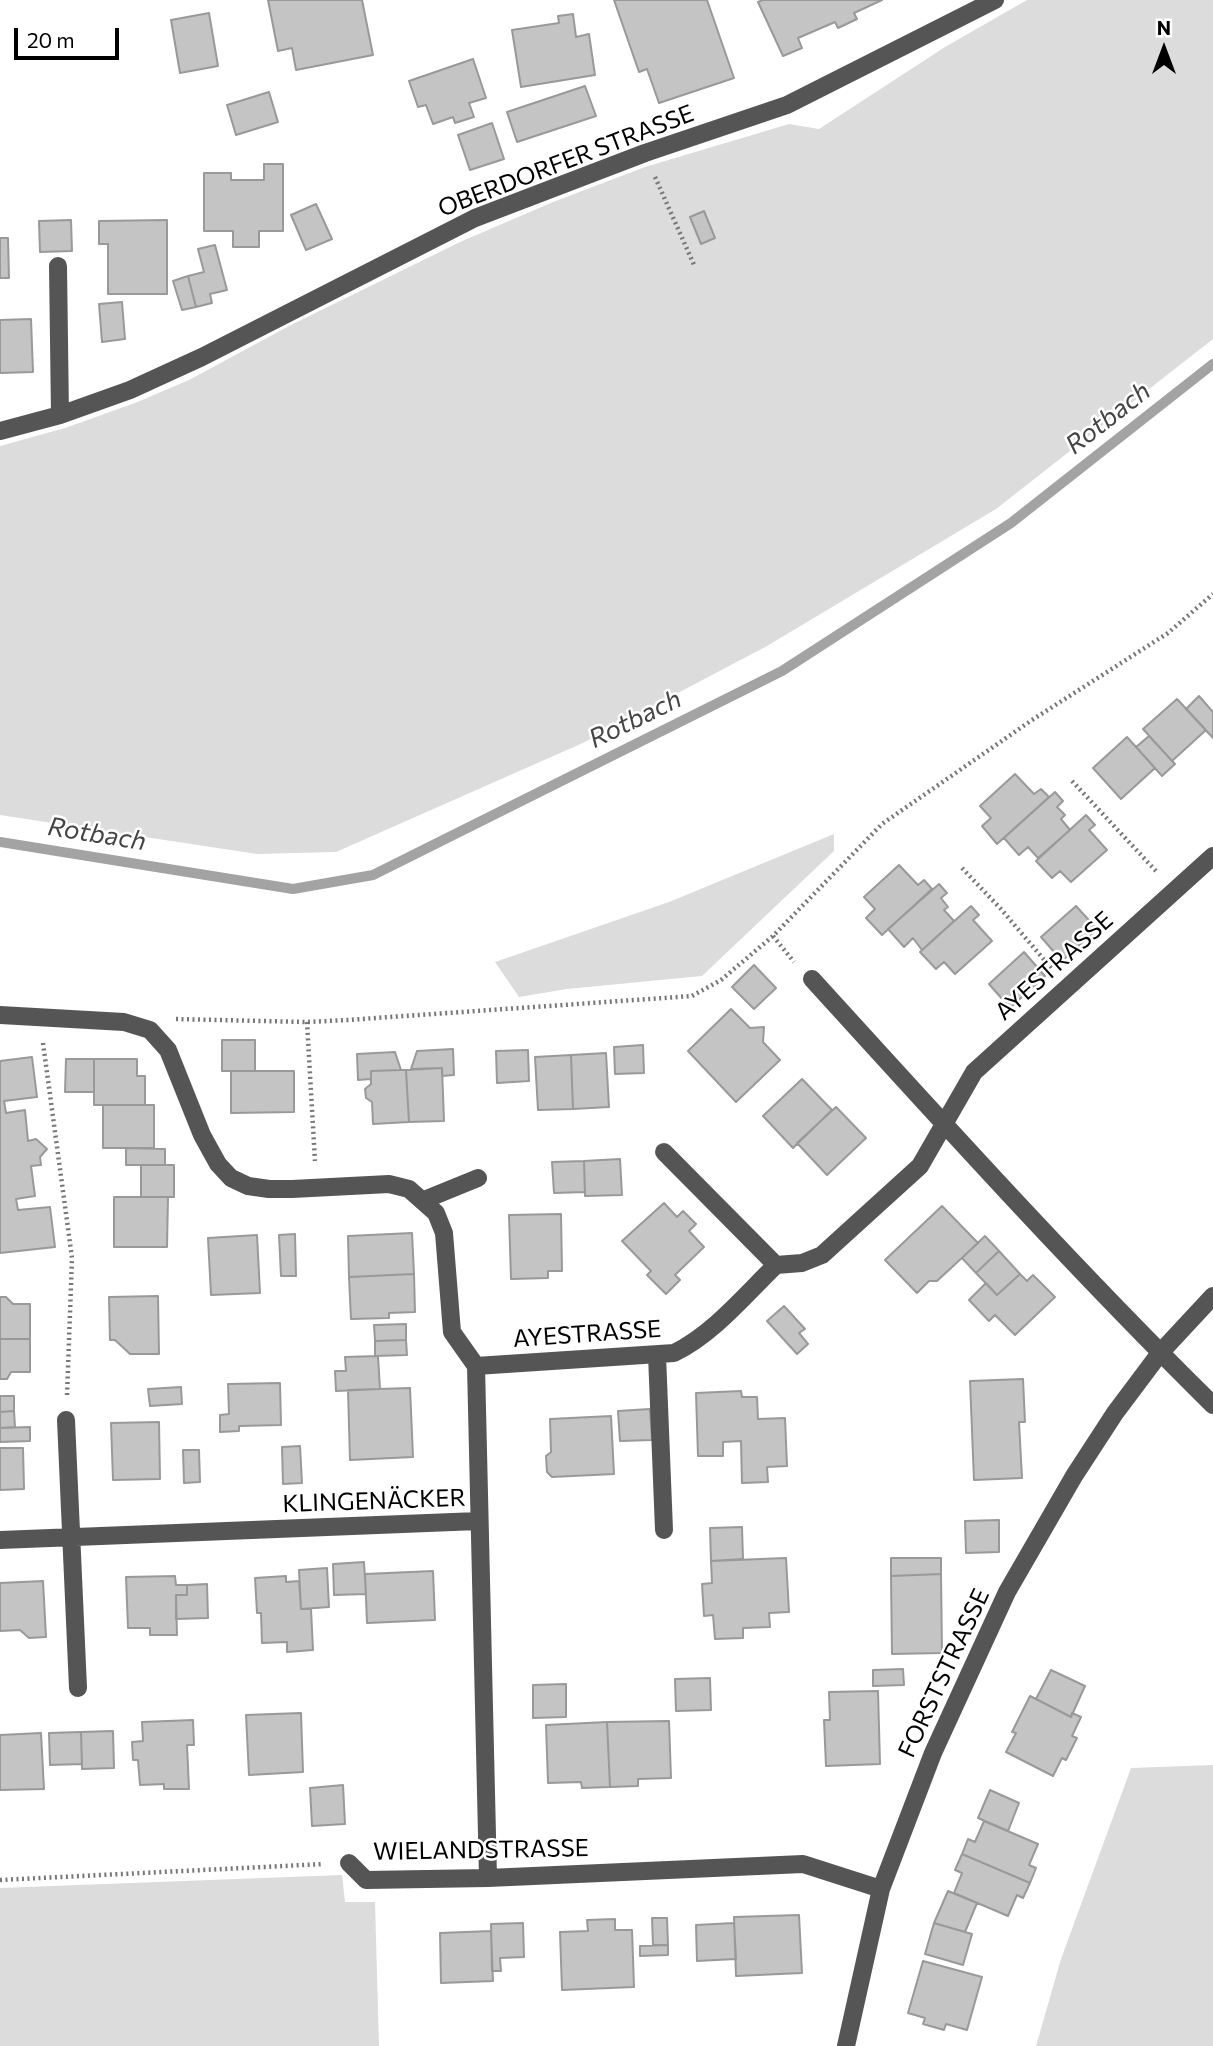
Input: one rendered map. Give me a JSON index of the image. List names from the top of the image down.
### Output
{
  "streets": {
    "street": [
      "OBERDORFER STRASSE",
      "AYESTRASSE",
      "KLINGENÄCKER",
      "FORSTSTRASSE",
      "WIELANDSTRASSE"
    ]
  },
  "crossings": [
    ["KLINGENÄCKER", "WIELANDSTRASSE"],
    ["FORSTSTRASSE", "WIELANDSTRASSE"]
  ],
  "water": ["Rotbach"],
  "scale_bar": "20 m",
  "north": "top"
}
